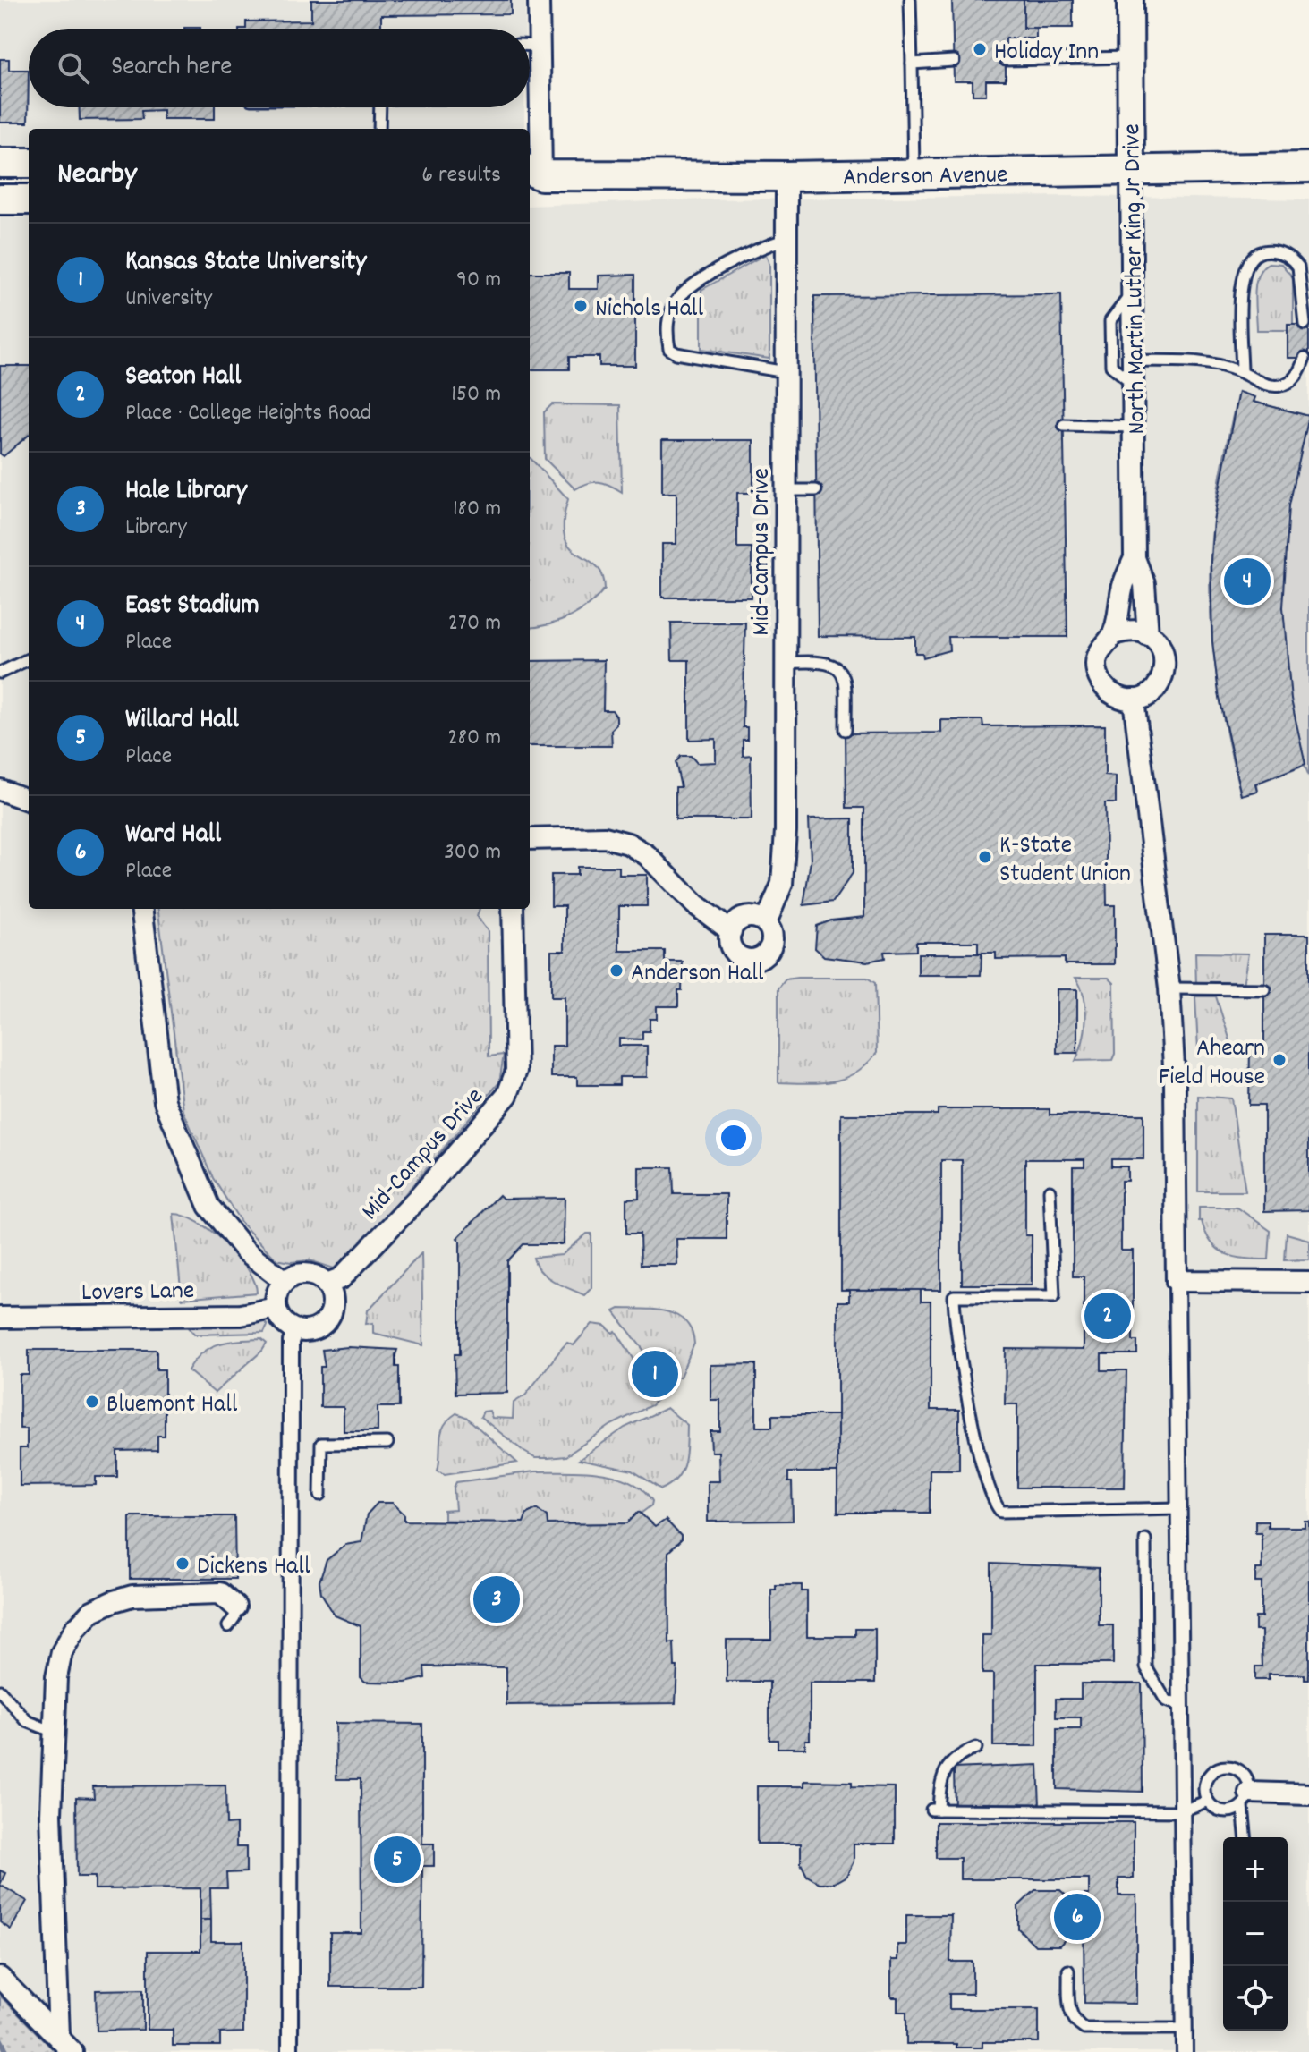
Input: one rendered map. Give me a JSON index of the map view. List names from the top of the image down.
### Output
{
  "streets": {
    "main road": ["Anderson Avenue"],
    "street": ["North Martin Luther King Jr Drive", "Mid-Campus Drive", "Lovers Lane"]
  },
  "crossings": [
    ["Anderson Avenue", "North Martin Luther King Jr Drive"],
    ["Anderson Avenue", "Mid-Campus Drive"],
    ["Mid-Campus Drive", "Lovers Lane"]
  ],
  "places": [
    "Holiday Inn",
    "Nichols Hall",
    "K-State Student Union",
    "Anderson Hall",
    "Ahearn Field House",
    "Bluemont Hall",
    "Dickens Hall"
  ],
  "page": {
    "search": "Search here",
    "heading": ["Nearby", "6 results"],
    "list": [
      {
        "mark": "1",
        "name": "Kansas State University",
        "note": "University",
        "value": "90 m"
      },
      {
        "mark": "2",
        "name": "Seaton Hall",
        "note": "Place · College Heights Road",
        "value": "150 m"
      },
      {
        "mark": "3",
        "name": "Hale Library",
        "note": "Library",
        "value": "180 m"
      },
      {
        "mark": "4",
        "name": "East Stadium",
        "note": "Place",
        "value": "270 m"
      },
      {
        "mark": "5",
        "name": "Willard Hall",
        "note": "Place",
        "value": "280 m"
      },
      {
        "mark": "6",
        "name": "Ward Hall",
        "note": "Place",
        "value": "300 m"
      }
    ],
    "pins": [
      "4",
      "2",
      "1",
      "3",
      "5",
      "6"
    ],
    "map_buttons": ["+", "−"]
  }
}
